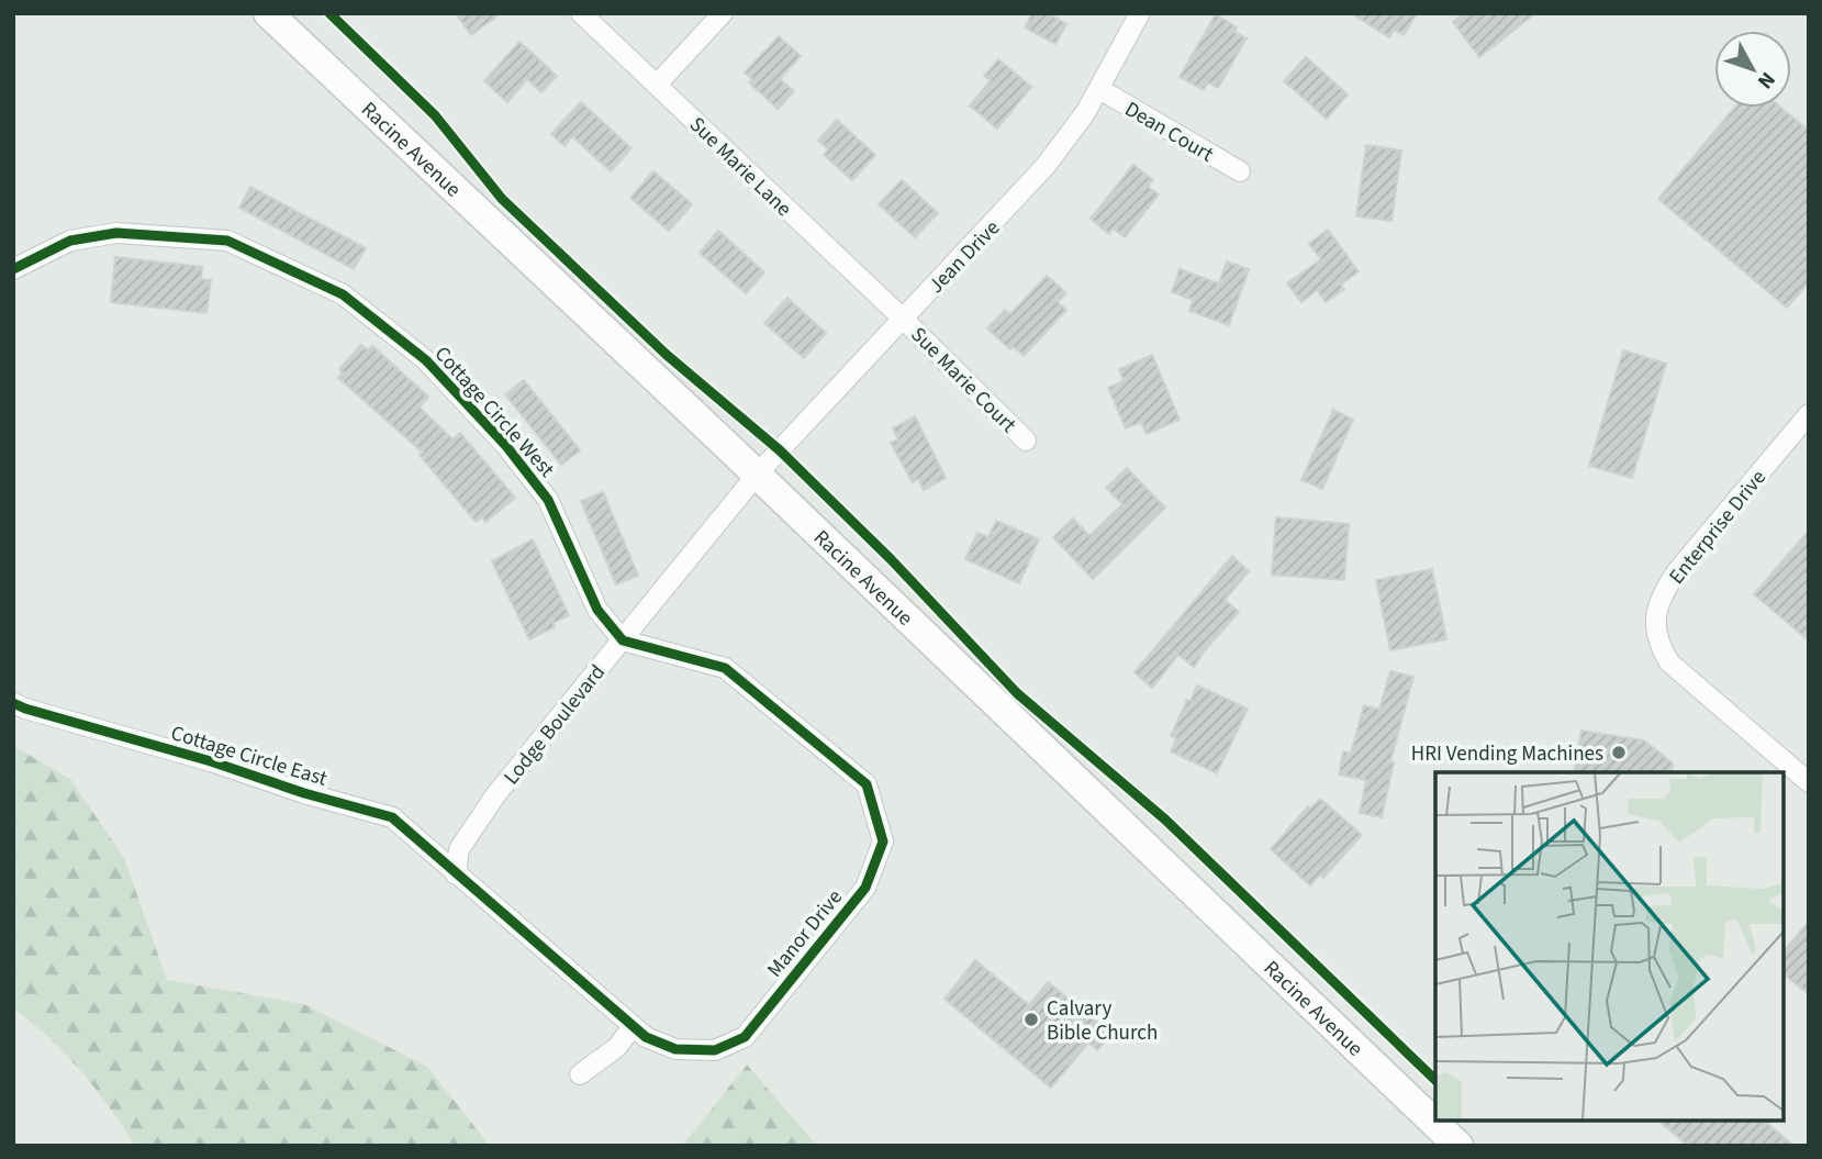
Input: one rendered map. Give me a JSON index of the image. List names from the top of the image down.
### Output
{
  "streets": {
    "main road": ["Racine Avenue"],
    "street": [
      "Dean Court",
      "Sue Marie Lane",
      "Jean Drive",
      "Sue Marie Court",
      "Cottage Circle West",
      "Enterprise Drive",
      "Lodge Boulevard",
      "Cottage Circle East",
      "Manor Drive"
    ]
  },
  "crossings": [
    ["Dean Court", "Jean Drive"],
    ["Racine Avenue", "Jean Drive"],
    ["Racine Avenue", "Lodge Boulevard"],
    ["Sue Marie Lane", "Jean Drive"],
    ["Sue Marie Lane", "Sue Marie Court"],
    ["Jean Drive", "Sue Marie Court"],
    ["Jean Drive", "Lodge Boulevard"],
    ["Cottage Circle West", "Lodge Boulevard"],
    ["Cottage Circle West", "Manor Drive"],
    ["Lodge Boulevard", "Cottage Circle East"],
    ["Lodge Boulevard", "Manor Drive"],
    ["Cottage Circle East", "Manor Drive"]
  ],
  "places": ["HRI Vending Machines", "Calvary Bible Church"],
  "north": "bottom right"
}
